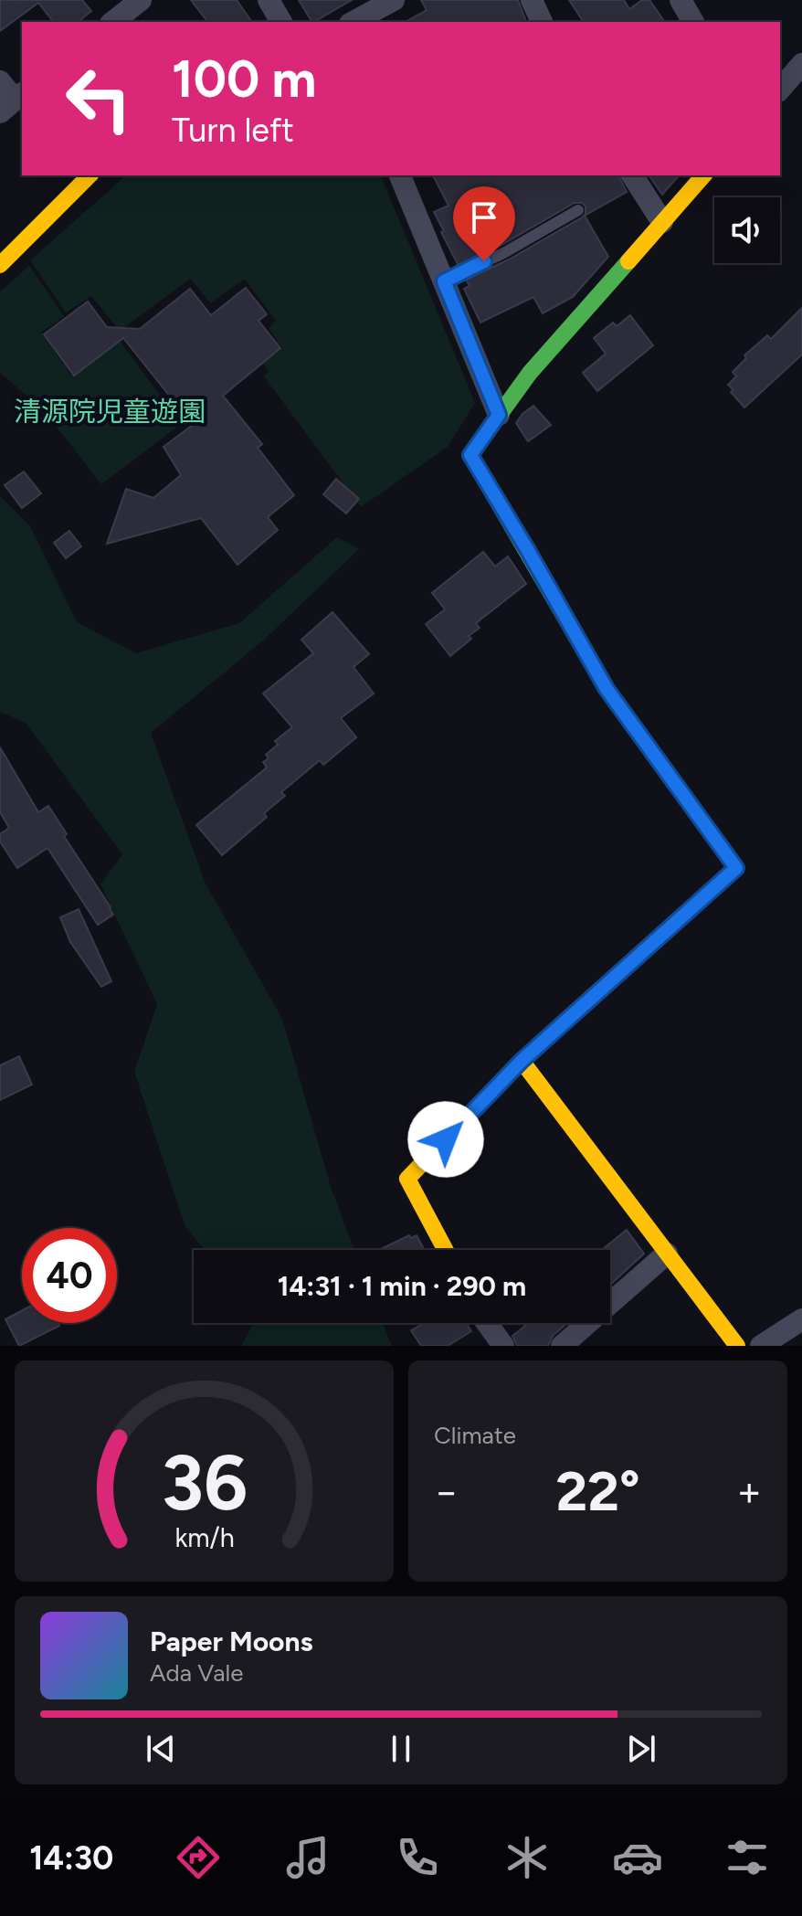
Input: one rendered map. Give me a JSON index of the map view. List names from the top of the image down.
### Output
{
  "parks": ["清源院児童遊園"],
  "page": {
    "turn": ["100 m", "Turn left"],
    "limit": "40",
    "trip": "14:31 · 1 min · 290 m",
    "tile": "Climate",
    "heat": ["−", "22°", "+"],
    "song": ["Paper Moons", "Ada Vale"],
    "tabs": "14:30",
    "gauge": ["36", "km/h"]
  }
}
